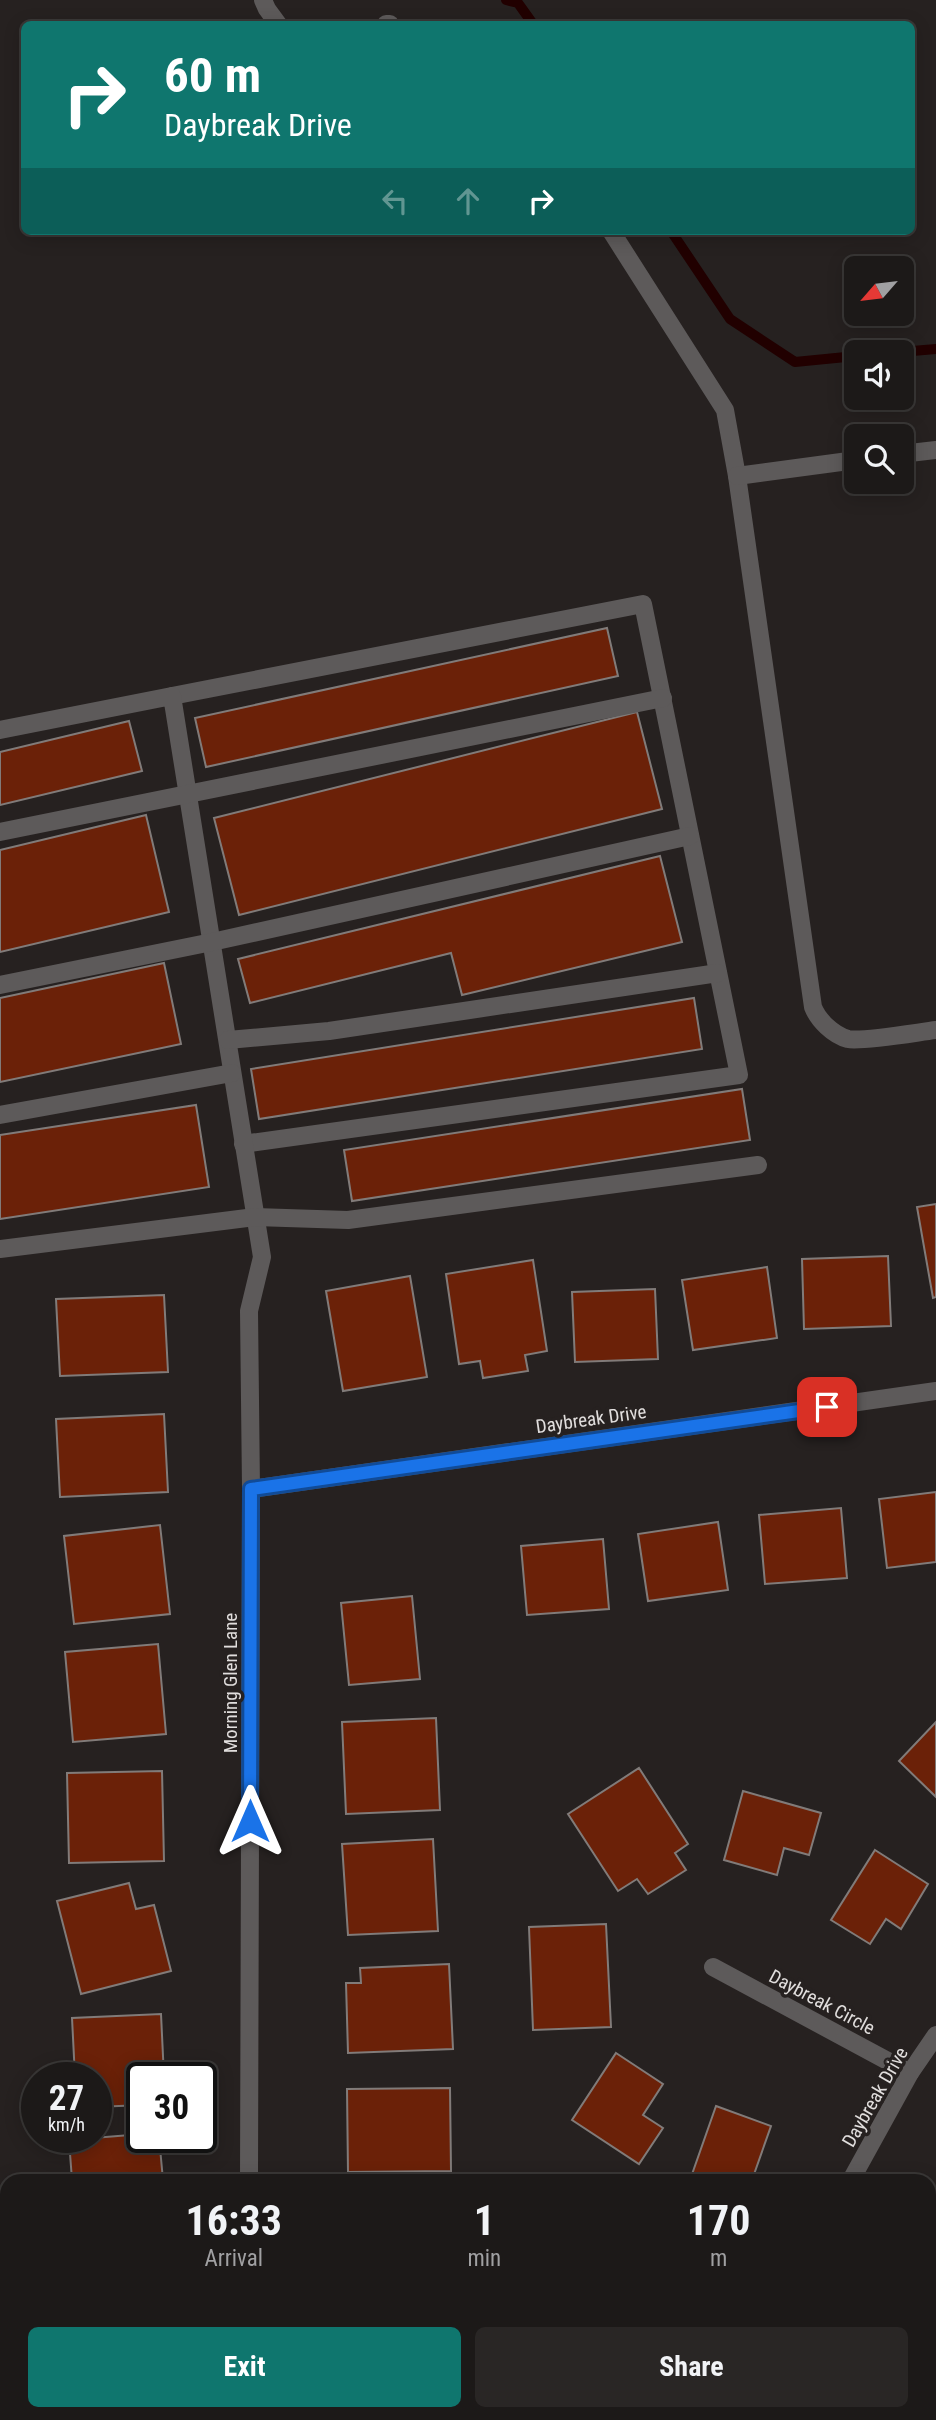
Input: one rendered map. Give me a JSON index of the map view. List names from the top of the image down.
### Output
{
  "streets": {
    "street": ["Daybreak Drive", "Morning Glen Lane", "Daybreak Circle"]
  },
  "crossings": [
    ["Daybreak Drive", "Morning Glen Lane"],
    ["Daybreak Drive", "Daybreak Circle"]
  ],
  "north": "bottom left",
  "page": {
    "turn": ["60 m", "Daybreak Drive"],
    "speed": "27 km/h",
    "limit": "30",
    "eta": [
      "16:33",
      "Arrival",
      "1",
      "min",
      "170",
      "m"
    ],
    "buttons": ["Exit", "Share"]
  }
}
